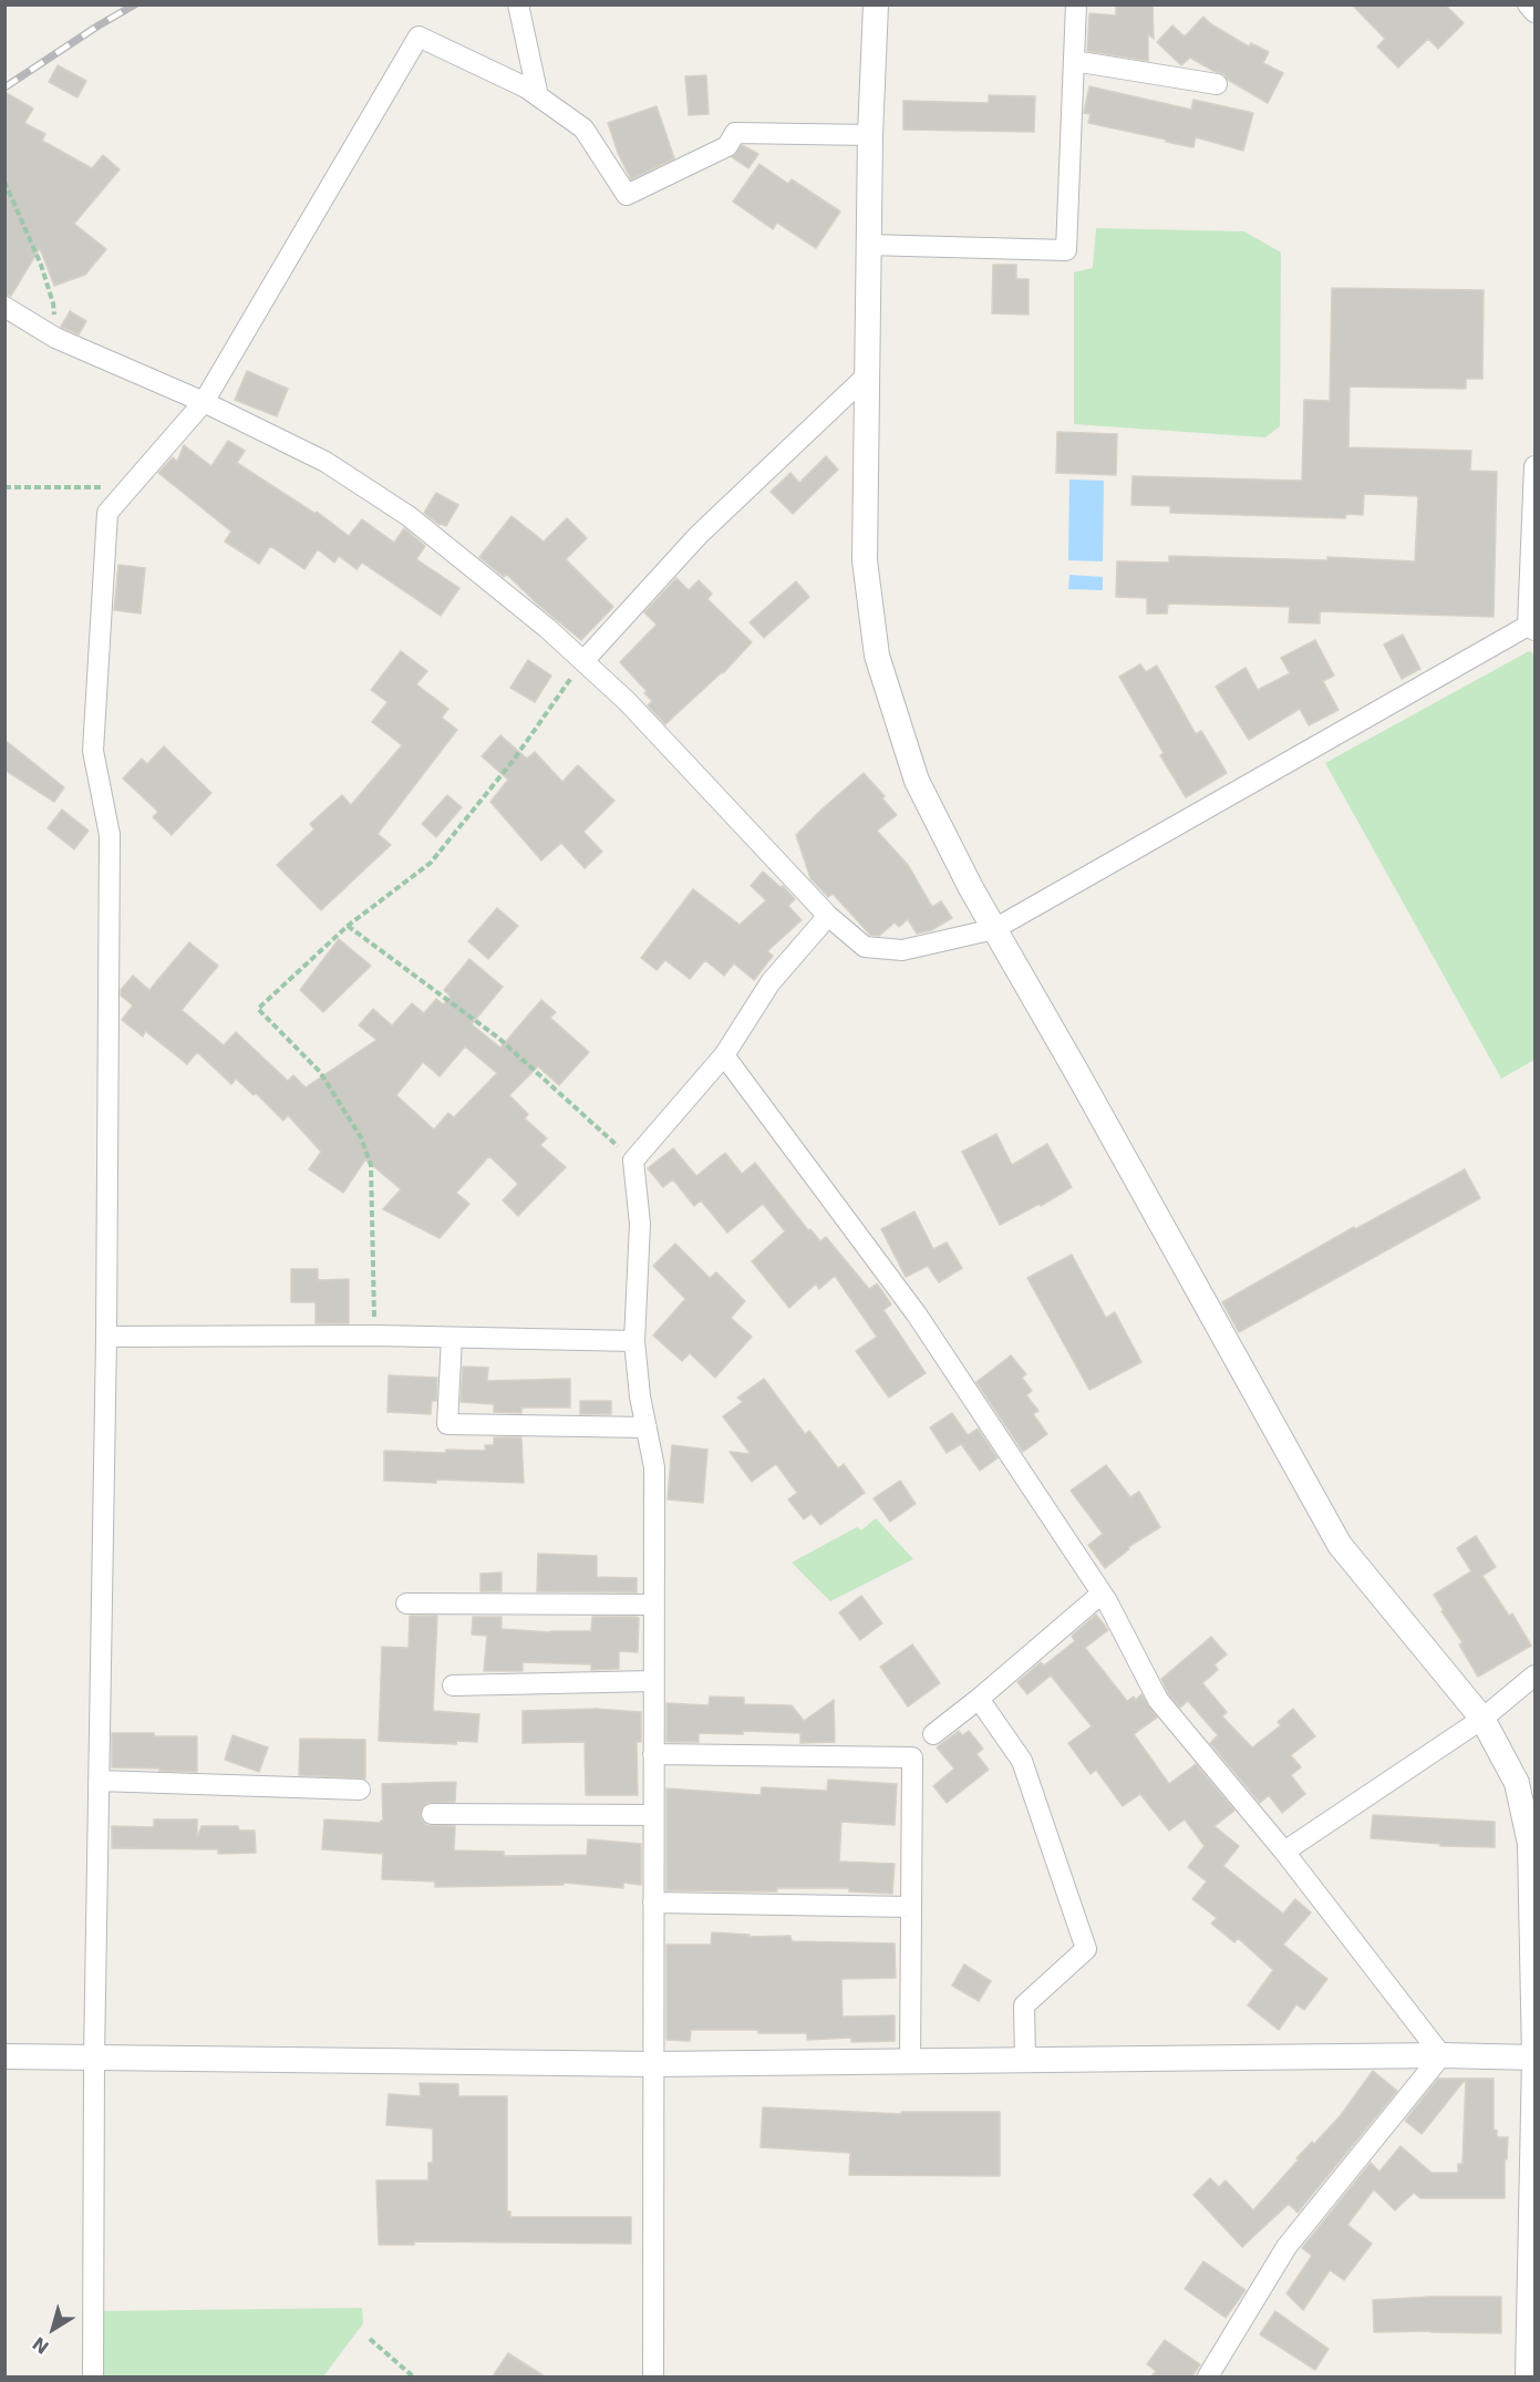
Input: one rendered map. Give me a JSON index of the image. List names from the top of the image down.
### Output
{
  "north": "bottom left"
}
